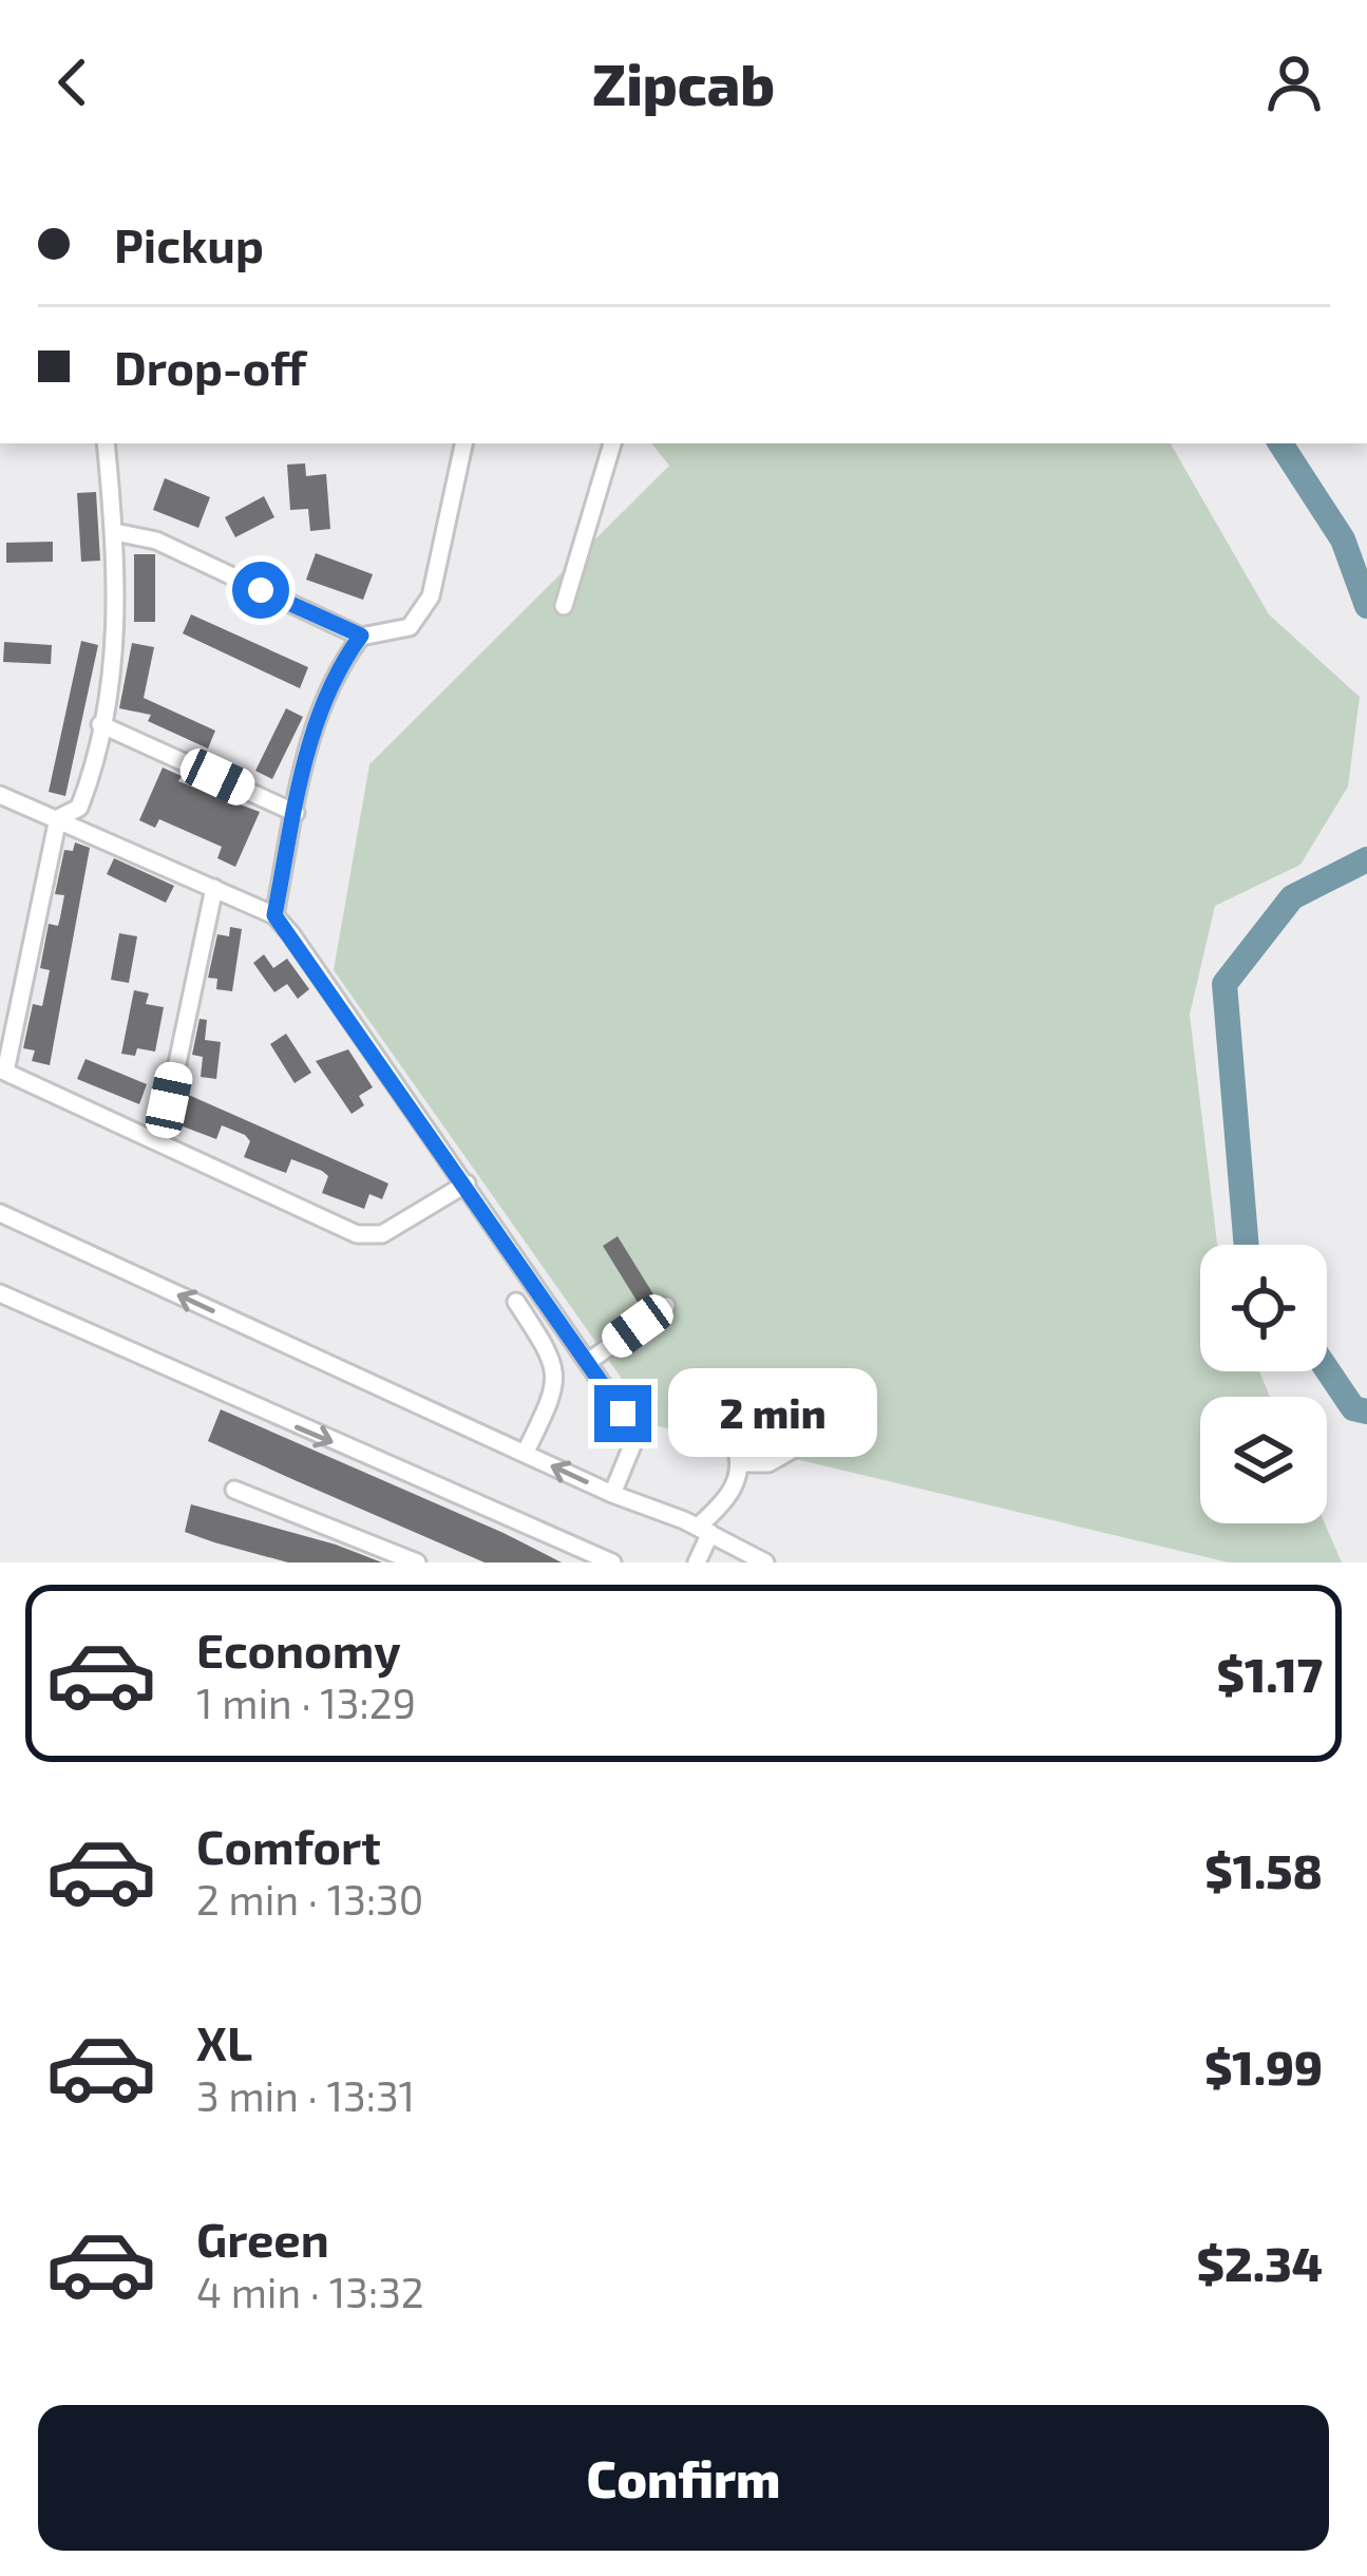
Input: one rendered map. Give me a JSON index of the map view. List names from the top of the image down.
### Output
{
  "page": {
    "header": "Zipcab",
    "banner": ["Pickup", "Drop-off"],
    "bubble": "2 min",
    "list": [
      {
        "name": "Economy",
        "note": "1 min · 13:29",
        "value": "$1.17"
      },
      {
        "name": "Comfort",
        "note": "2 min · 13:30",
        "value": "$1.58"
      },
      {
        "name": "XL",
        "note": "3 min · 13:31",
        "value": "$1.99"
      },
      {
        "name": "Green",
        "note": "4 min · 13:32",
        "value": "$2.34"
      }
    ],
    "buttons": "Confirm"
  }
}
